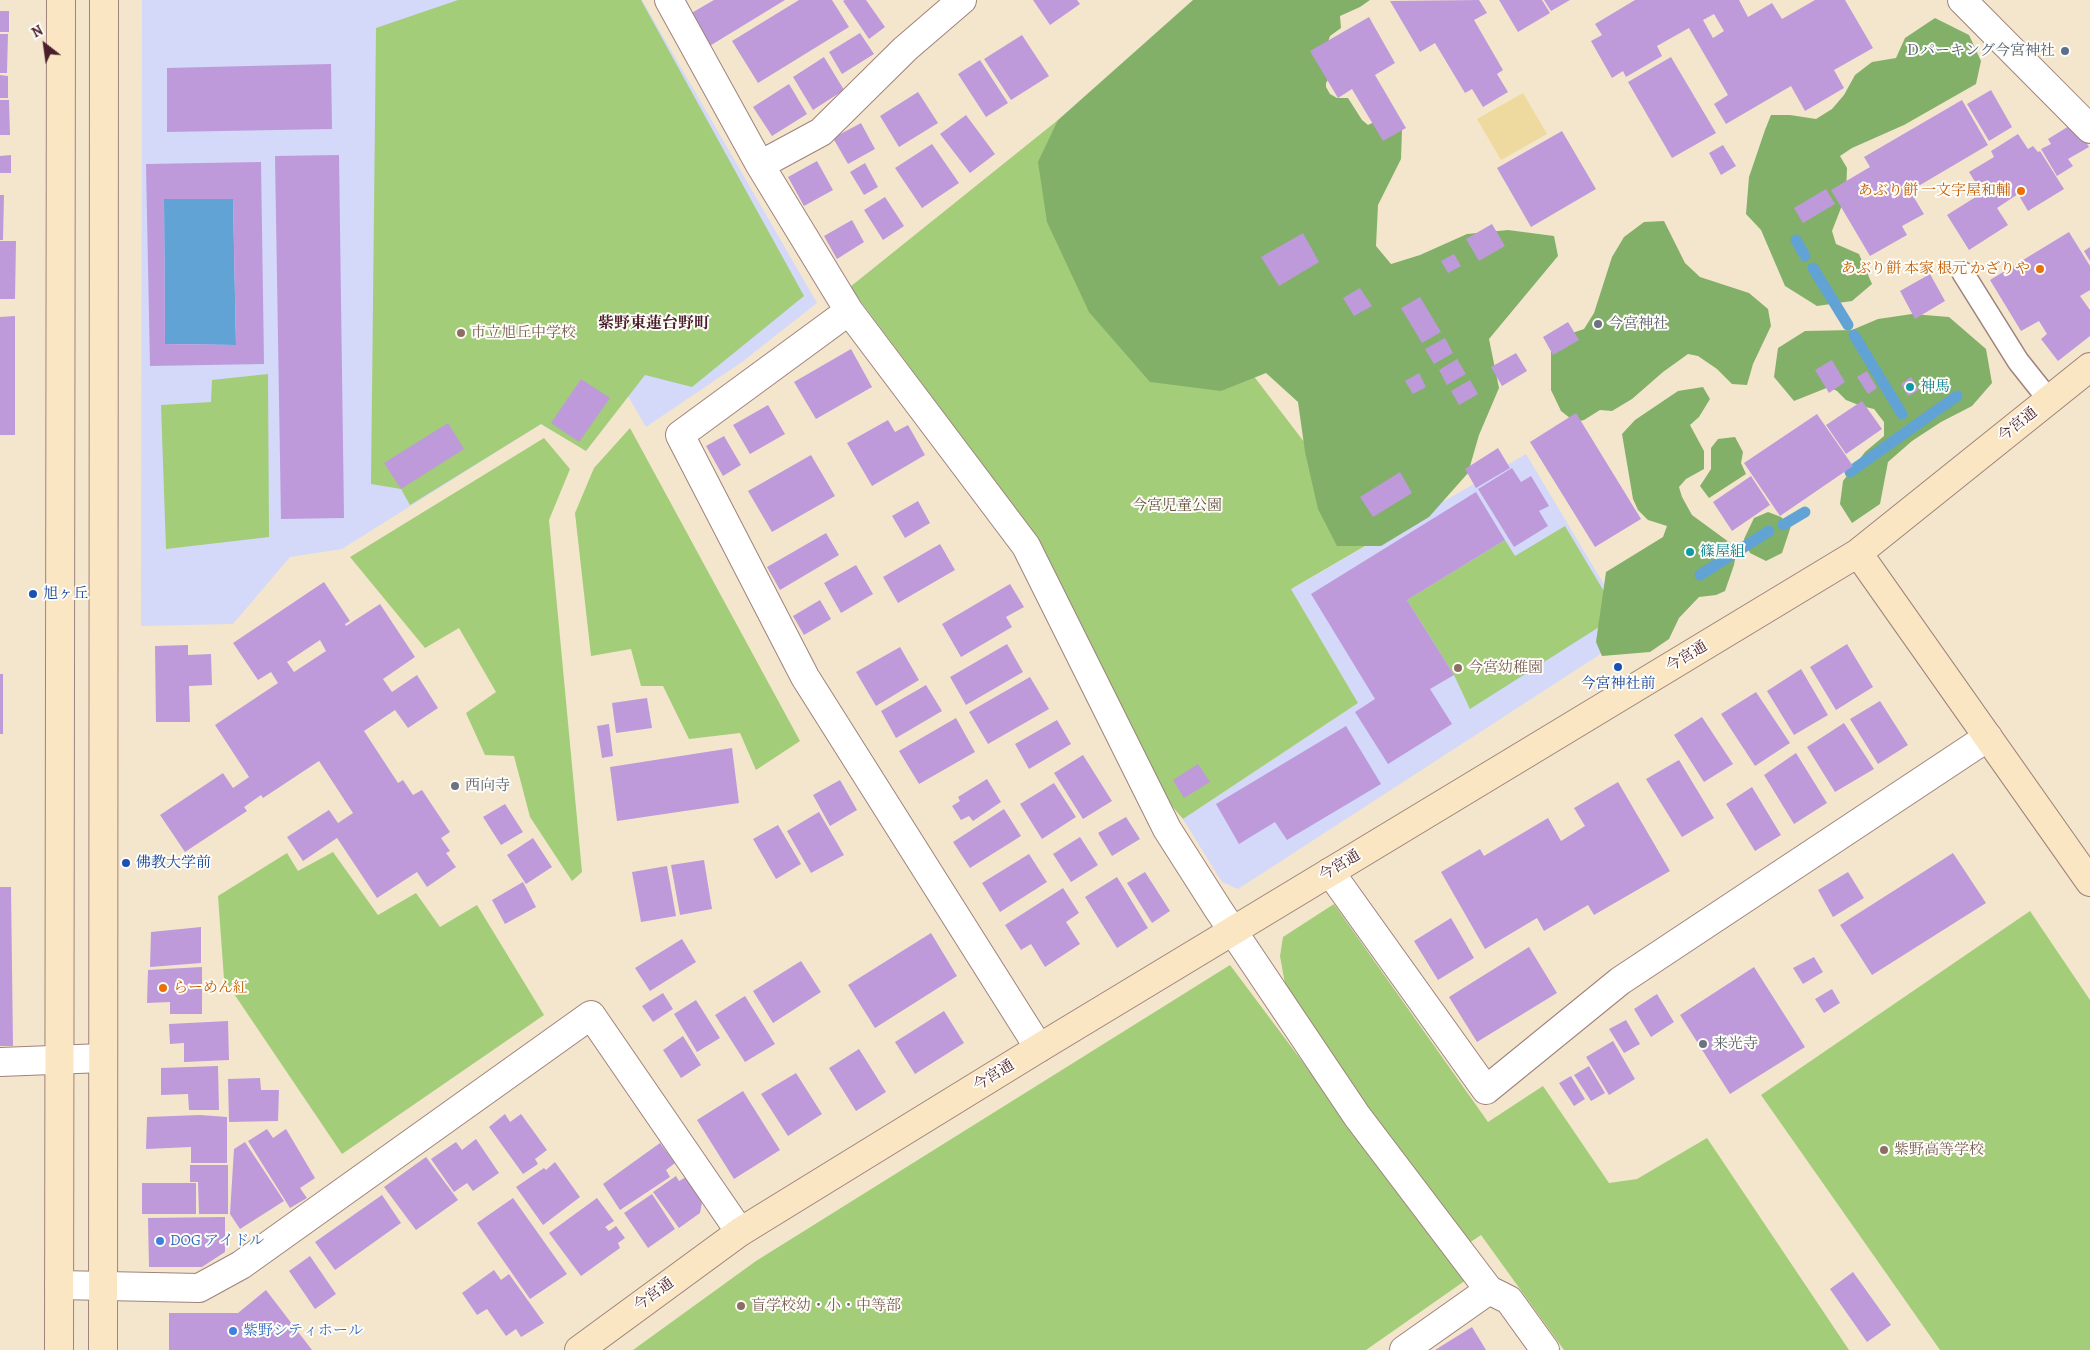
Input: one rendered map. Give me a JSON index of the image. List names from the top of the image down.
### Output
{
  "streets": {
    "street": ["今宮通"]
  },
  "districts": ["紫野東蓮台野町"],
  "parks": ["今宮児童公園"],
  "places": [
    "Ｄパーキング今宮神社",
    "あぶり餅 一文字屋和輔",
    "あぶり餅 本家 根元 かざりや",
    "今宮神社",
    "市立旭丘中学校",
    "神馬",
    "篠屋組",
    "旭ヶ丘",
    "今宮神社前",
    "今宮幼稚園",
    "西向寺",
    "佛教大学前",
    "らーめん紅",
    "来光寺",
    "紫野高等学校",
    "DOG アイドル",
    "盲学校幼・小・中等部",
    "紫野シティホール"
  ],
  "north": "top left"
}
